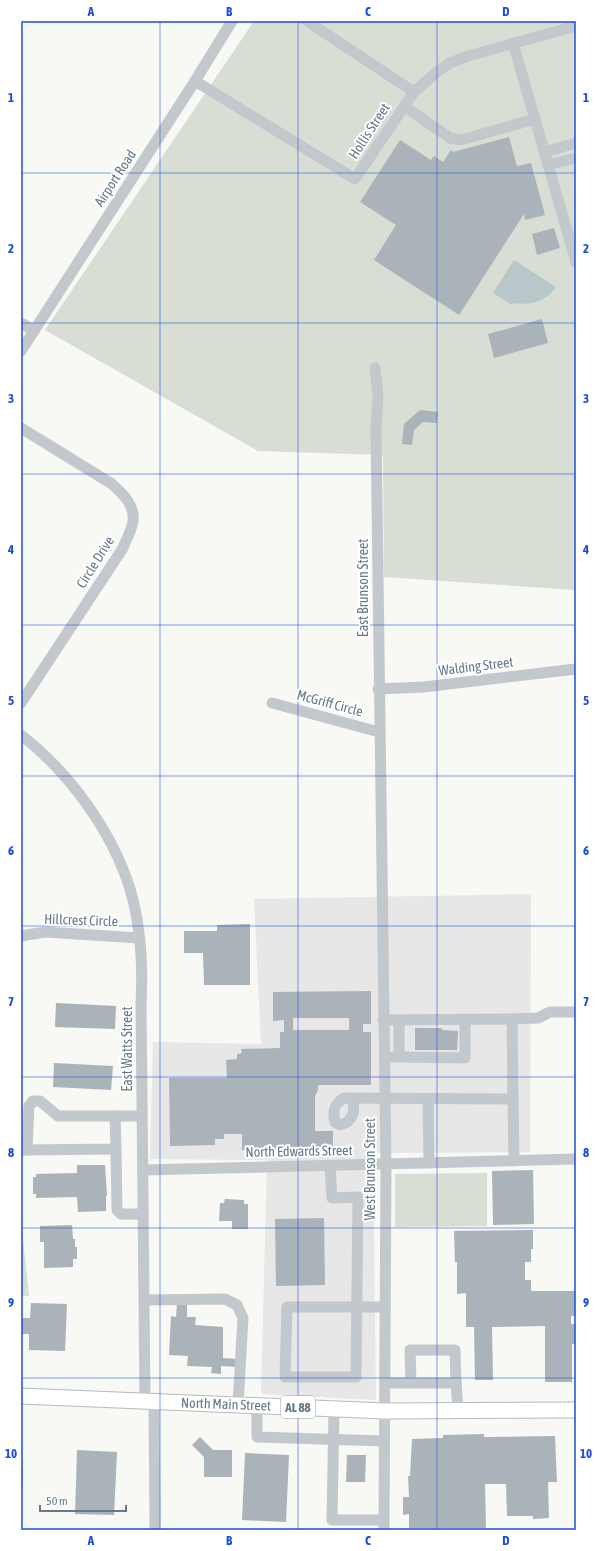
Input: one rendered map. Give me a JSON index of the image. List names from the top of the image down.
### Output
{
  "streets": {
    "main road": ["North Main Street", "AL 88"],
    "street": [
      "Hollis Street",
      "Airport Road",
      "Circle Drive",
      "East Brunson Street",
      "Walding Street",
      "McGriff Circle",
      "Hillcrest Circle",
      "East Watts Street",
      "North Edwards Street",
      "West Brunson Street"
    ]
  },
  "crossings": [
    ["Hollis Street", "Airport Road"],
    ["East Brunson Street", "Walding Street"],
    ["East Brunson Street", "McGriff Circle"],
    ["East Brunson Street", "West Brunson Street"],
    ["Hillcrest Circle", "East Watts Street"],
    ["East Watts Street", "North Edwards Street"],
    ["East Watts Street", "North Main Street"],
    ["North Edwards Street", "West Brunson Street"],
    ["West Brunson Street", "North Main Street"]
  ],
  "scale_bar": "50 m",
  "grid": {
    "columns": [
      "A",
      "B",
      "C",
      "D"
    ],
    "rows": [
      "1",
      "2",
      "3",
      "4",
      "5",
      "6",
      "7",
      "8",
      "9",
      "10"
    ]
  }
}
